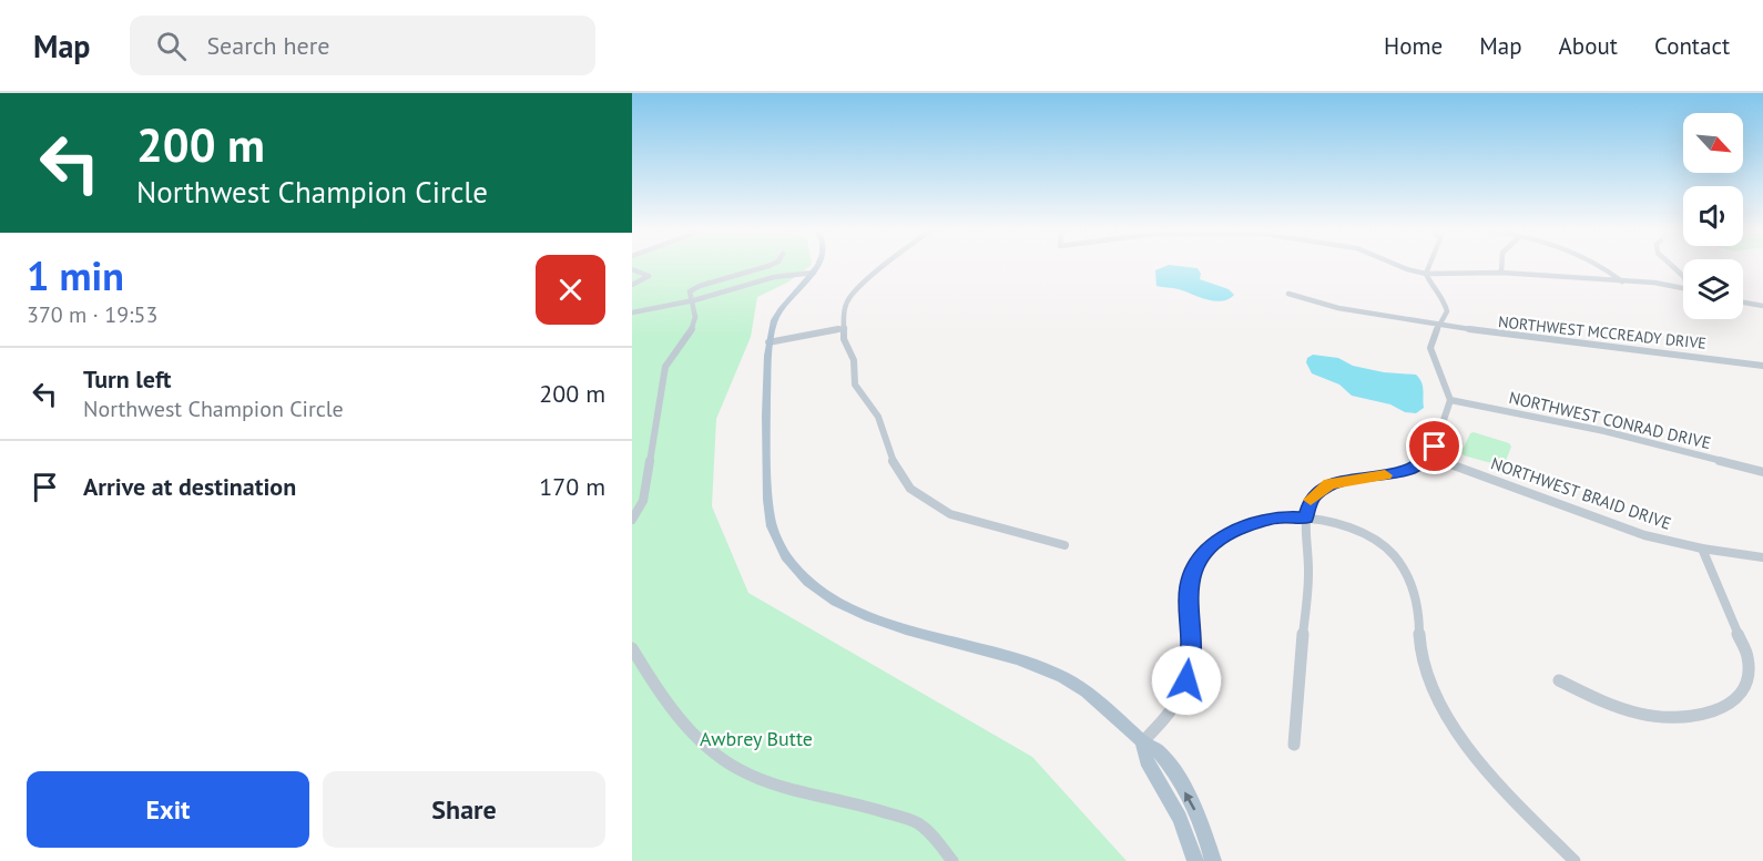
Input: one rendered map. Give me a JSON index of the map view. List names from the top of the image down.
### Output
{
  "streets": {
    "street": ["NORTHWEST MCCREADY DRIVE", "NORTHWEST CONRAD DRIVE", "NORTHWEST BRAID DRIVE"]
  },
  "parks": ["Awbrey Butte"],
  "north": "bottom right",
  "page": {
    "header": "Map",
    "search": "Search here",
    "nav": [
      "Home",
      "Map",
      "About",
      "Contact"
    ],
    "turn": ["200 m", "Northwest Champion Circle"],
    "heading": ["1 min", "370 m · 19:53"],
    "list": [
      {
        "name": "Turn left",
        "note": "Northwest Champion Circle",
        "value": "200 m"
      },
      {
        "name": "Arrive at destination",
        "value": "170 m"
      }
    ],
    "buttons": ["Exit", "Share"]
  }
}
